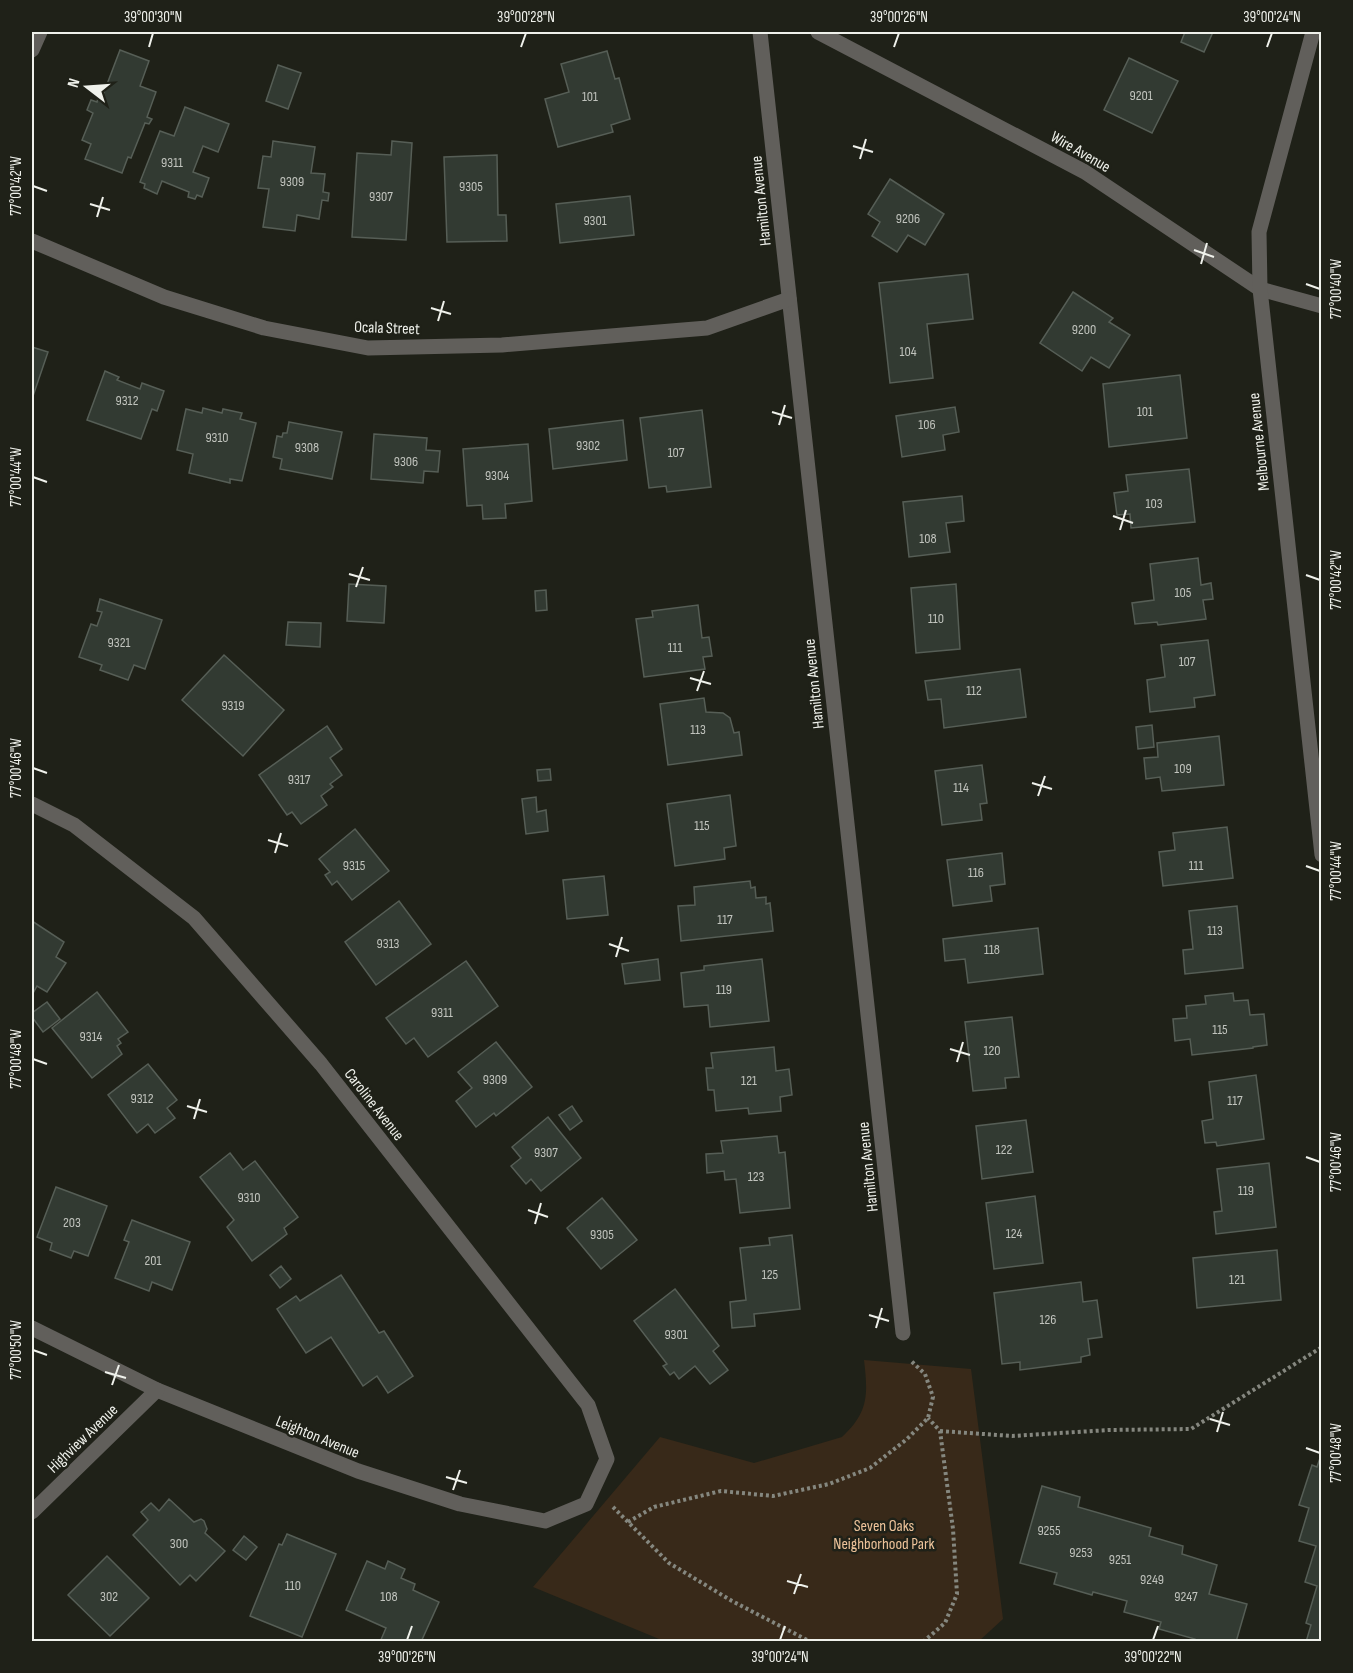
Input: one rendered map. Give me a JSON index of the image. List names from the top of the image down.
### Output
{
  "streets": {
    "street": [
      "Wire Avenue",
      "Hamilton Avenue",
      "Ocala Street",
      "Melbourne Avenue",
      "Caroline Avenue",
      "Leighton Avenue",
      "Highview Avenue"
    ]
  },
  "crossings": [
    ["Wire Avenue", "Melbourne Avenue"],
    ["Hamilton Avenue", "Ocala Street"],
    ["Caroline Avenue", "Leighton Avenue"],
    ["Leighton Avenue", "Highview Avenue"]
  ],
  "parks": ["Seven Oaks Neighborhood Park"],
  "house_numbers": [
    "9201",
    "101",
    "9311",
    "9309",
    "9305",
    "9307",
    "9206",
    "9301",
    "9200",
    "104",
    "9312",
    "101",
    "106",
    "9310",
    "9302",
    "9308",
    "107",
    "9306",
    "9304",
    "103",
    "108",
    "105",
    "110",
    "9321",
    "111",
    "107",
    "112",
    "9319",
    "113",
    "109",
    "9317",
    "114",
    "115",
    "9315",
    "111",
    "116",
    "117",
    "113",
    "9313",
    "118",
    "119",
    "9311",
    "115",
    "9314",
    "120",
    "9309",
    "121",
    "9312",
    "117",
    "122",
    "9307",
    "123",
    "119",
    "9310",
    "203",
    "124",
    "9305",
    "201",
    "125",
    "121",
    "126",
    "9301",
    "9255",
    "300",
    "9253",
    "9251",
    "9249",
    "110",
    "302",
    "108",
    "9247"
  ],
  "north": "left",
  "coordinates": [
    "39°00'30\"N",
    "39°00'28\"N",
    "39°00'26\"N",
    "39°00'24\"N",
    "77°00'42\"W",
    "77°00'40\"W",
    "77°00'44\"W",
    "77°00'46\"W",
    "77°00'48\"W",
    "77°00'50\"W",
    "39°00'22\"N"
  ]
}
